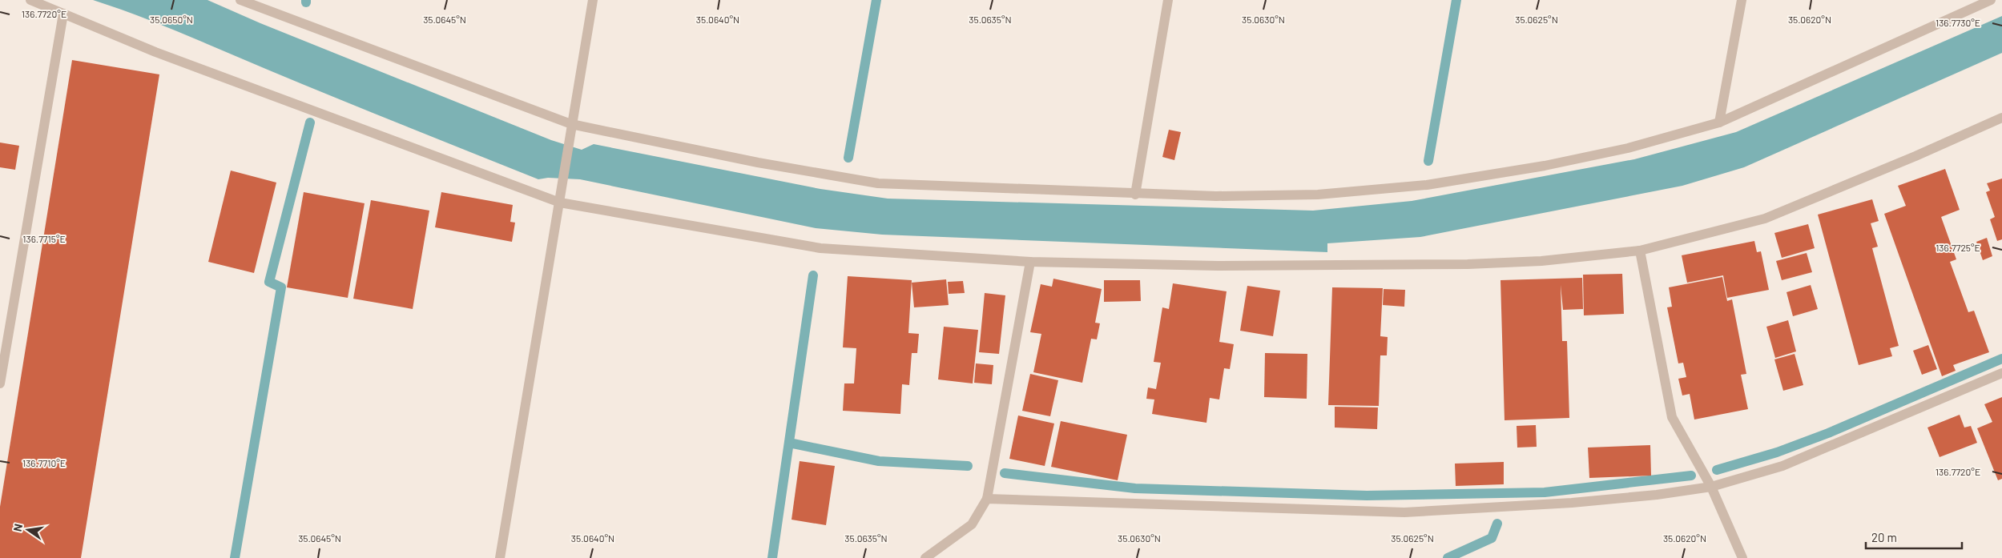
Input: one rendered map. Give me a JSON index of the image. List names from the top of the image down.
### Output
{
  "scale_bar": "20 m",
  "north": "left",
  "coordinates": [
    "136.7720°E",
    "35.0625°N",
    "35.0650°N",
    "35.0645°N",
    "35.0640°N",
    "35.0635°N",
    "35.0630°N",
    "35.0620°N",
    "136.7730°E",
    "136.7715°E",
    "136.7725°E",
    "136.7710°E"
  ]
}
